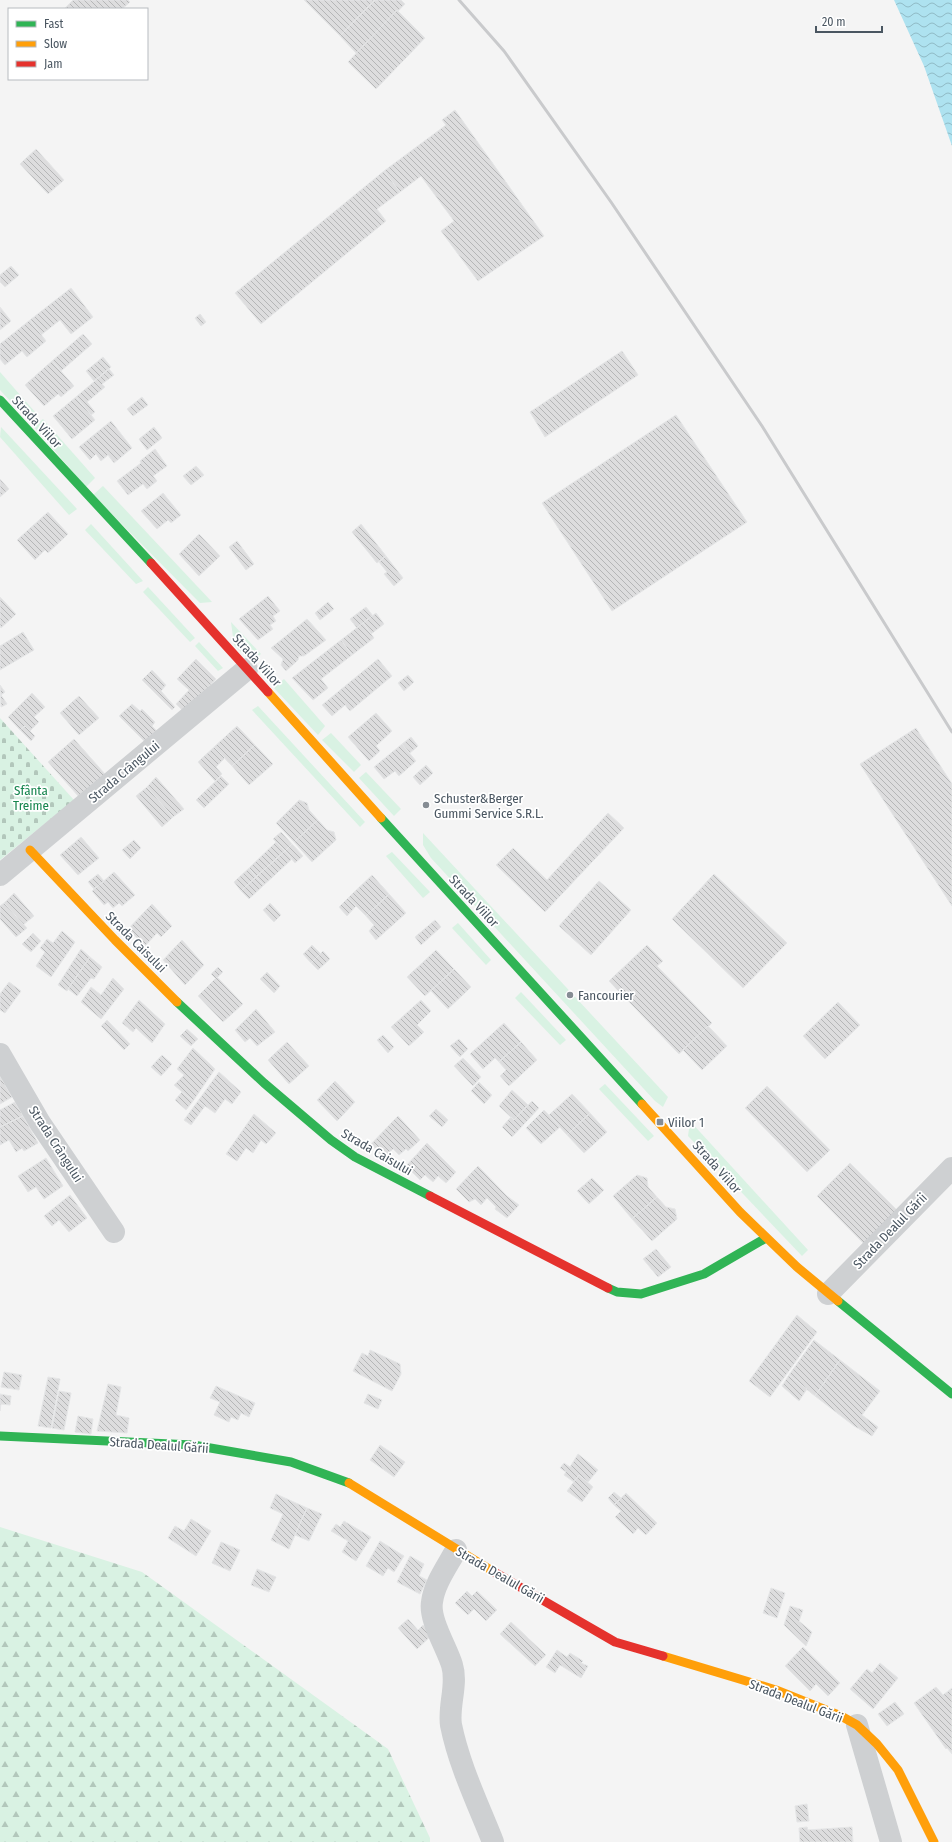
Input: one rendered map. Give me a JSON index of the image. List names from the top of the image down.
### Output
{
  "streets": {
    "street": [
      "Strada Viilor",
      "Strada Crângului",
      "Strada Caisului",
      "Strada Dealul Gării"
    ]
  },
  "crossings": [
    ["Strada Viilor", "Strada Crângului"],
    ["Strada Viilor", "Strada Caisului"],
    ["Strada Viilor", "Strada Dealul Gării"],
    ["Strada Crângului", "Strada Caisului"]
  ],
  "parks": ["Sfânta Treime"],
  "places": {
    "other": ["Schuster&Berger Gummi Service S.R.L.", "Fancourier"],
    "transit": ["Viilor 1"]
  },
  "legend": ["Fast", "Slow", "Jam"],
  "scale_bar": "20 m"
}
